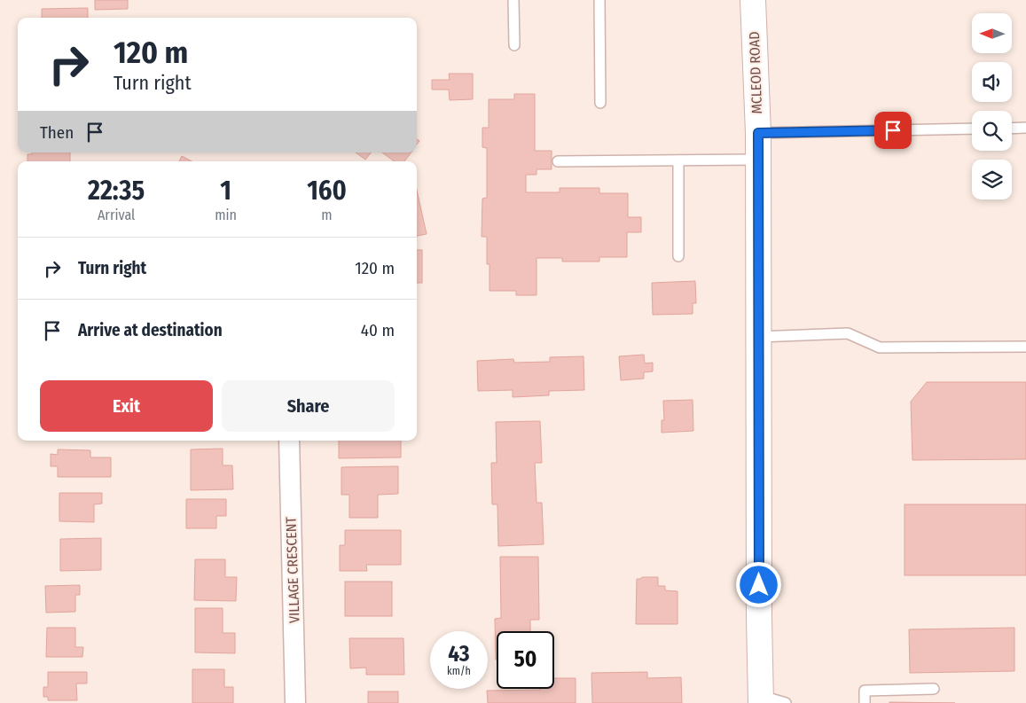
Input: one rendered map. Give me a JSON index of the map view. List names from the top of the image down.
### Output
{
  "streets": {
    "main road": ["MCLEOD ROAD"],
    "street": ["VILLAGE CRESCENT"]
  },
  "north": "left",
  "page": {
    "turn": ["120 m", "Turn right"],
    "then": "Then",
    "eta": [
      "22:35",
      "Arrival",
      "1",
      "min",
      "160",
      "m"
    ],
    "list": [
      {
        "name": "Turn right",
        "value": "120 m"
      },
      {
        "name": "Arrive at destination",
        "value": "40 m"
      }
    ],
    "buttons": ["Exit", "Share"],
    "speed": "43 km/h",
    "limit": "50"
  }
}
